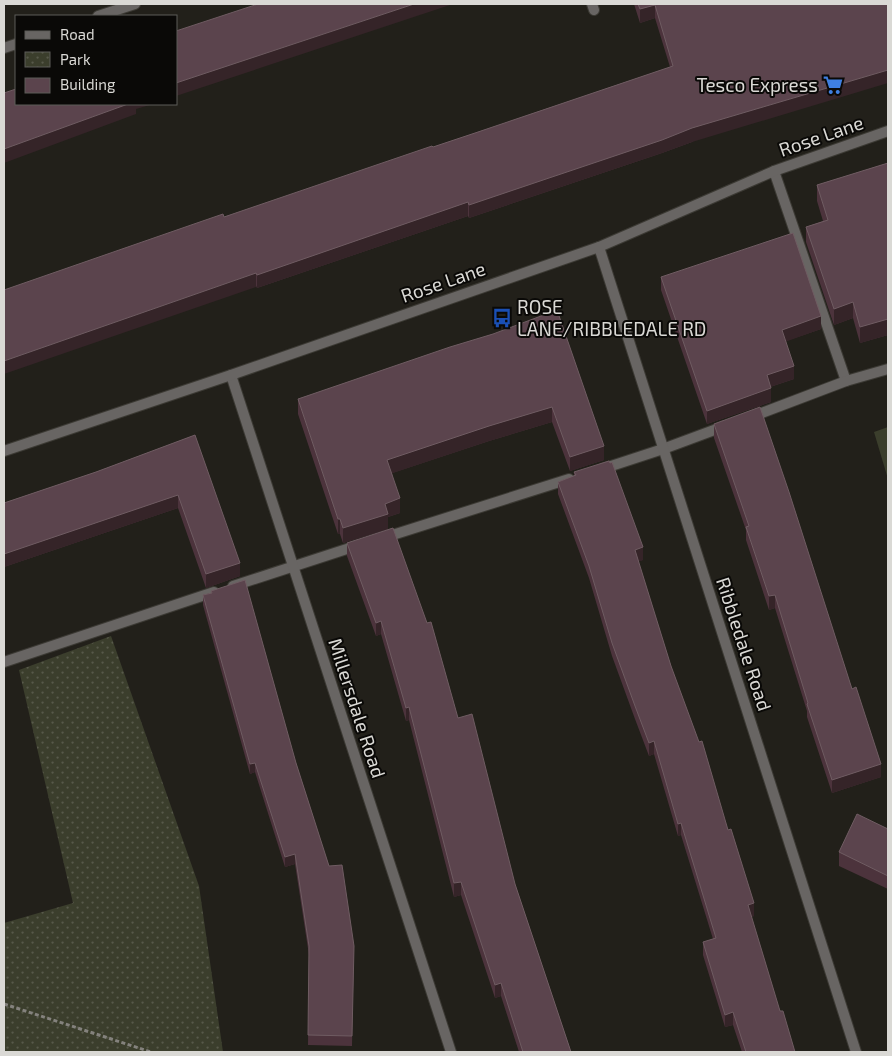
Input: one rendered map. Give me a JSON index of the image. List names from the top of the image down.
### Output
{
  "streets": {
    "street": ["Rose Lane", "Ribbledale Road", "Millersdale Road"]
  },
  "crossings": [
    ["Rose Lane", "Ribbledale Road"],
    ["Rose Lane", "Millersdale Road"]
  ],
  "places": {
    "supermarket": ["Tesco Express"],
    "bus stop": ["ROSE LANE/RIBBLEDALE RD"]
  },
  "legend": ["Road", "Park", "Building"]
}
